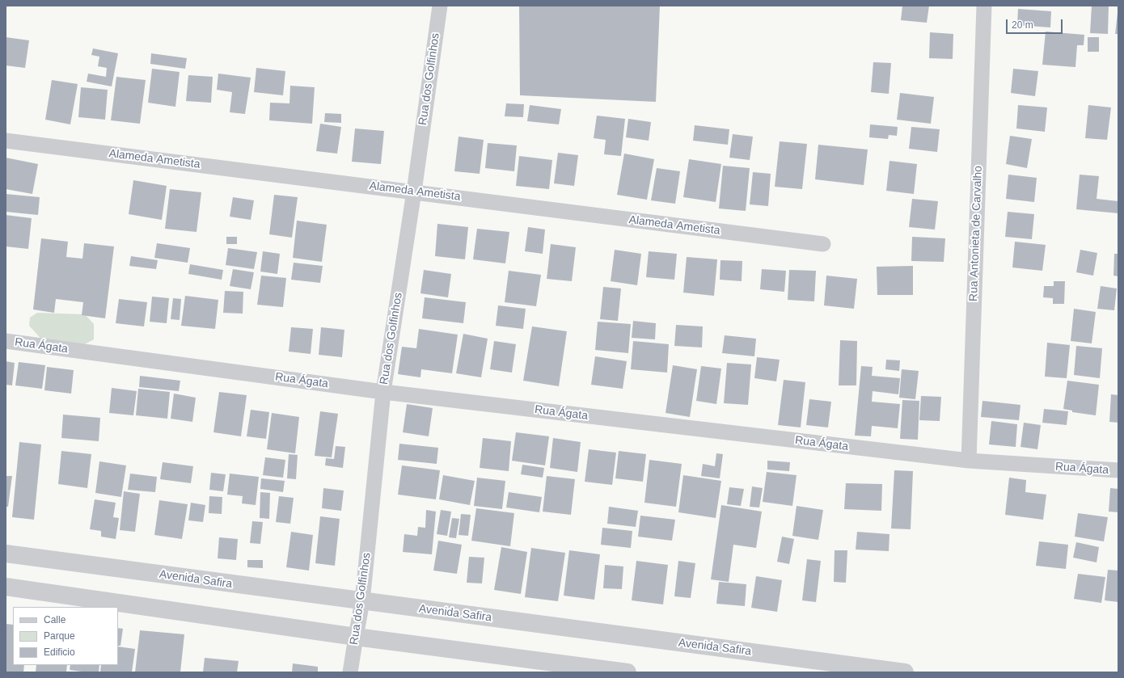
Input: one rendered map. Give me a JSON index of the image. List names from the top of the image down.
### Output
{
  "streets": {
    "street": [
      "Rua dos Golfinhos",
      "Alameda Ametista",
      "Rua Antonieta de Carvalho",
      "Rua Ágata",
      "Avenida Safira"
    ]
  },
  "crossings": [
    ["Rua dos Golfinhos", "Alameda Ametista"],
    ["Rua dos Golfinhos", "Rua Ágata"],
    ["Rua dos Golfinhos", "Avenida Safira"],
    ["Rua Antonieta de Carvalho", "Rua Ágata"]
  ],
  "legend": ["Calle", "Parque", "Edificio"],
  "scale_bar": "20 m"
}
